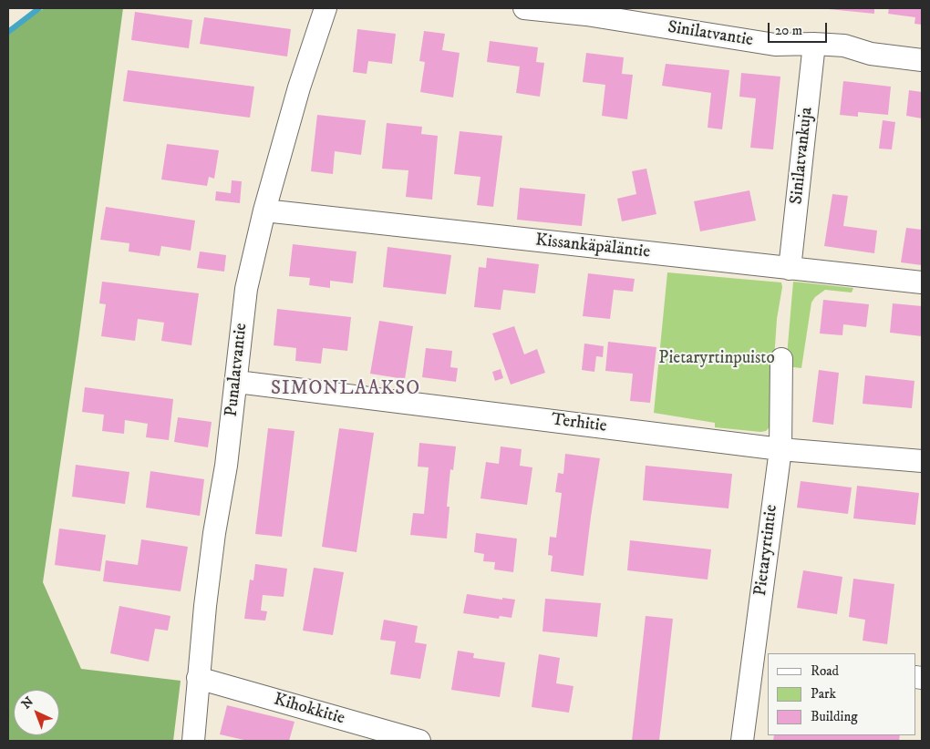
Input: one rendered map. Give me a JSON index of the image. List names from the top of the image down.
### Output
{
  "streets": {
    "street": [
      "Sinilatvantie",
      "Sinilatvankuja",
      "Kissankäpäläntie",
      "Punalatvantie",
      "Terhitie",
      "Pietaryrtintie",
      "Kihokkitie"
    ]
  },
  "crossings": [
    ["Sinilatvantie", "Sinilatvankuja"],
    ["Sinilatvankuja", "Kissankäpäläntie"],
    ["Kissankäpäläntie", "Punalatvantie"],
    ["Punalatvantie", "Terhitie"],
    ["Punalatvantie", "Kihokkitie"],
    ["Terhitie", "Pietaryrtintie"]
  ],
  "districts": ["SIMONLAAKSO"],
  "parks": ["Pietaryrtinpuisto"],
  "legend": ["Road", "Park", "Building"],
  "scale_bar": "20 m",
  "north": "top left"
}
